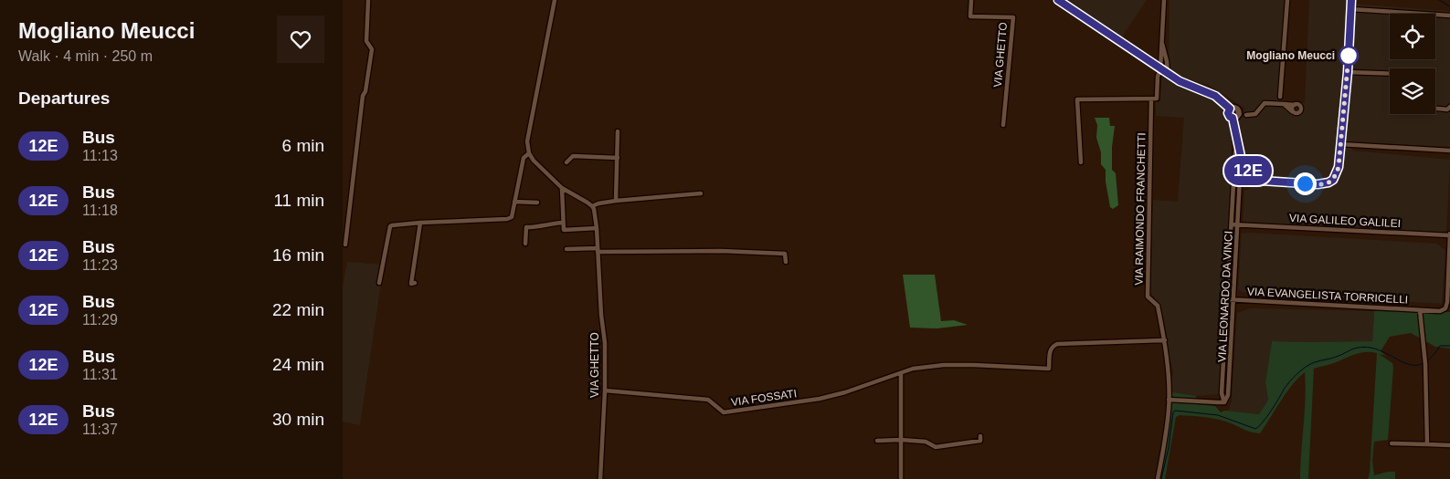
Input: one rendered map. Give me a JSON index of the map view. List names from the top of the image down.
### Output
{
  "streets": {
    "street": [
      "VIA GHETTO",
      "VIA RAIMONDO FRANCHETTI",
      "VIA GALILEO GALILEI",
      "VIA EVANGELISTA TORRICELLI",
      "VIA LEONARDO DA VINCI",
      "VIA FOSSATI"
    ]
  },
  "crossings": [
    ["VIA GHETTO", "VIA FOSSATI"],
    ["VIA RAIMONDO FRANCHETTI", "VIA FOSSATI"],
    ["VIA GALILEO GALILEI", "VIA EVANGELISTA TORRICELLI"],
    ["VIA GALILEO GALILEI", "VIA LEONARDO DA VINCI"],
    ["VIA EVANGELISTA TORRICELLI", "VIA LEONARDO DA VINCI"]
  ],
  "places": ["Mogliano Meucci"],
  "lines": ["bus line 12E"],
  "page": {
    "heading": [
      ["Mogliano Meucci", "Walk · 4 min · 250 m"],
      "Departures"
    ],
    "on_map": "12E",
    "list": [
      {
        "mark": "12E",
        "name": "Bus",
        "note": "11:13",
        "value": "6 min"
      },
      {
        "mark": "12E",
        "name": "Bus",
        "note": "11:18",
        "value": "11 min"
      },
      {
        "mark": "12E",
        "name": "Bus",
        "note": "11:23",
        "value": "16 min"
      },
      {
        "mark": "12E",
        "name": "Bus",
        "note": "11:29",
        "value": "22 min"
      },
      {
        "mark": "12E",
        "name": "Bus",
        "note": "11:31",
        "value": "24 min"
      },
      {
        "mark": "12E",
        "name": "Bus",
        "note": "11:37",
        "value": "30 min"
      }
    ]
  }
}
